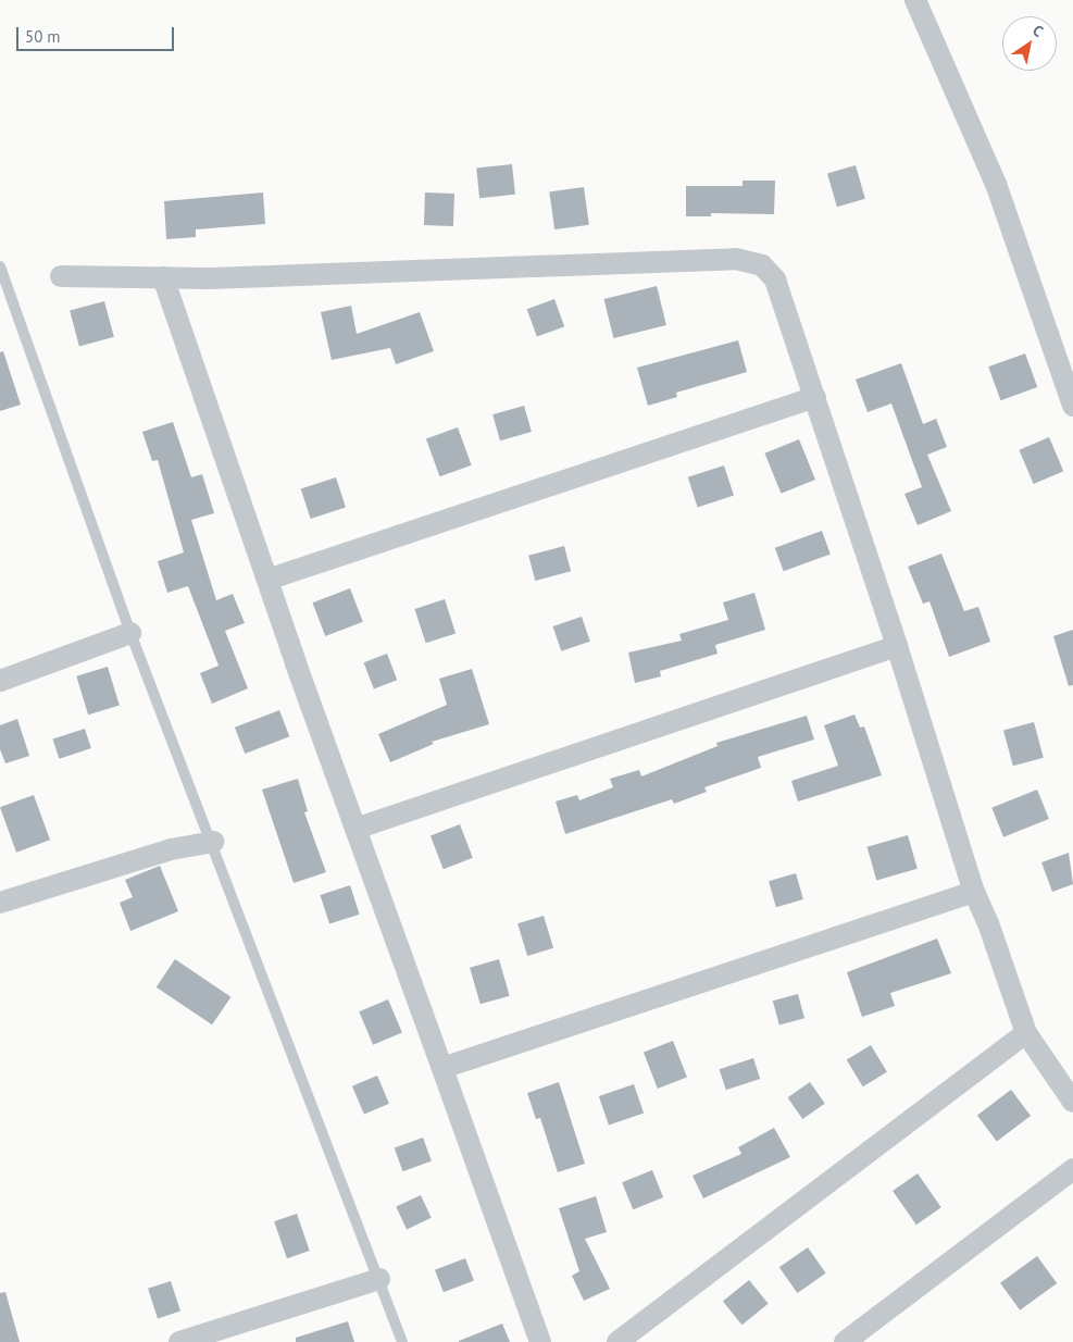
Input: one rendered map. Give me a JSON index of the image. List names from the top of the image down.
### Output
{
  "scale_bar": "50 m",
  "north": "top right"
}
